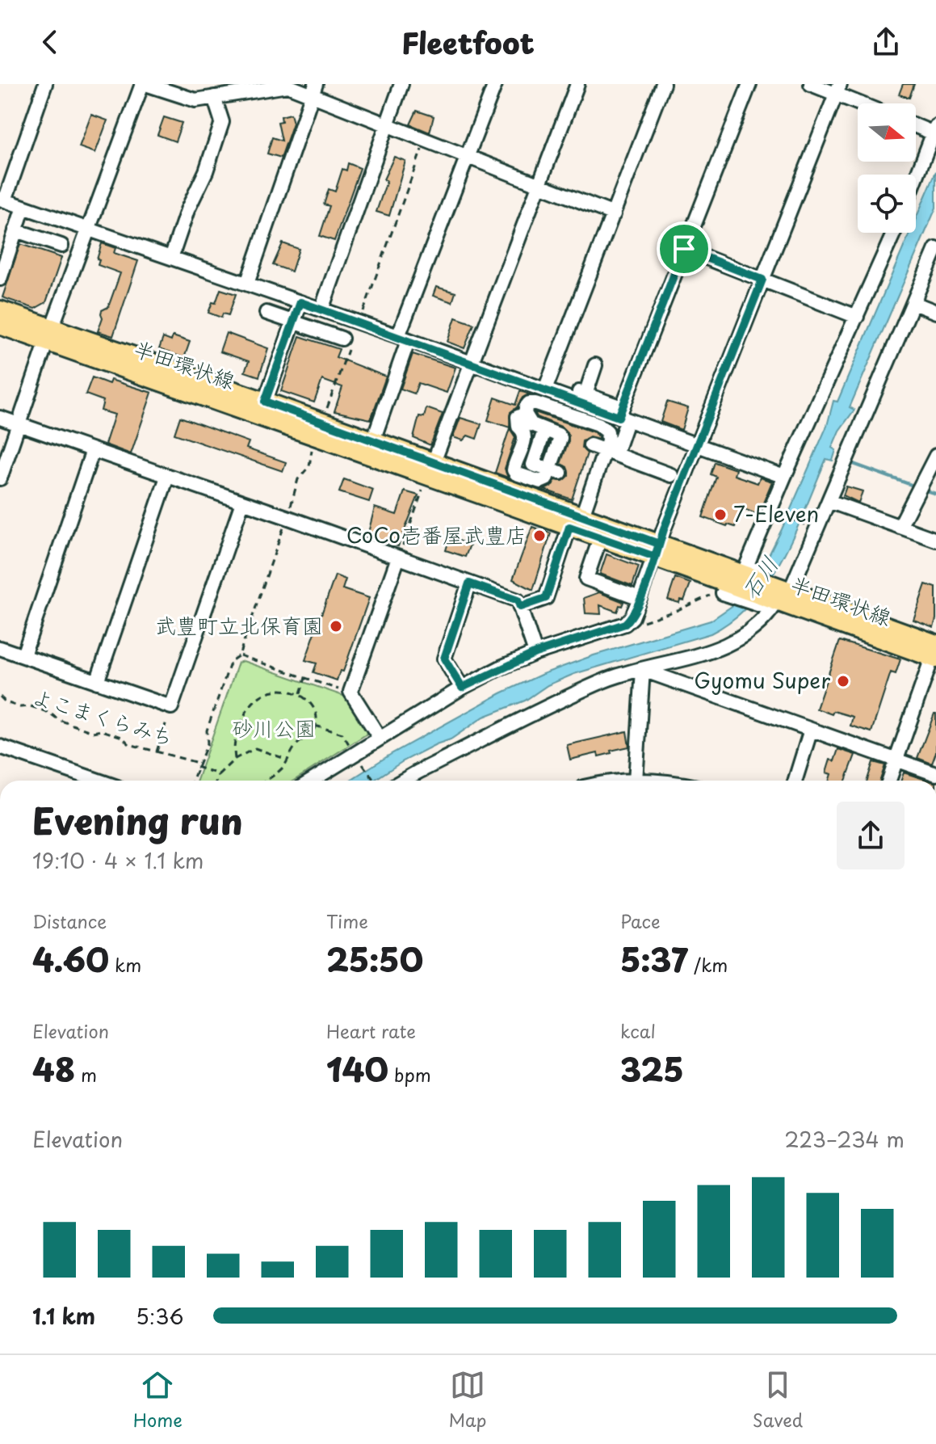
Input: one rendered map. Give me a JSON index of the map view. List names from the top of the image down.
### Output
{
  "streets": {
    "main road": ["半田環状線"],
    "path": ["よこまくらみち"]
  },
  "water": ["石川"],
  "parks": ["砂川公園"],
  "places": [
    "7-Eleven",
    "CoCo壱番屋武豊店",
    "武豊町立北保育園",
    "Gyomu Super"
  ],
  "north": "right",
  "page": {
    "header": "Fleetfoot",
    "heading": ["Evening run", "19:10 · 4 × 1.1 km"],
    "stats": [
      ["Distance", "4.60 km"],
      ["Time", "25:50"],
      ["Pace", "5:37 /km"],
      ["Elevation", "48 m"],
      ["Heart rate", "140 bpm"],
      ["kcal", "325"]
    ],
    "chart": ["Elevation", "223–234 m"],
    "list": [
      {
        "name": "1.1 km",
        "note": "5:36"
      }
    ],
    "tabs": ["Home", "Map", "Saved"]
  }
}
